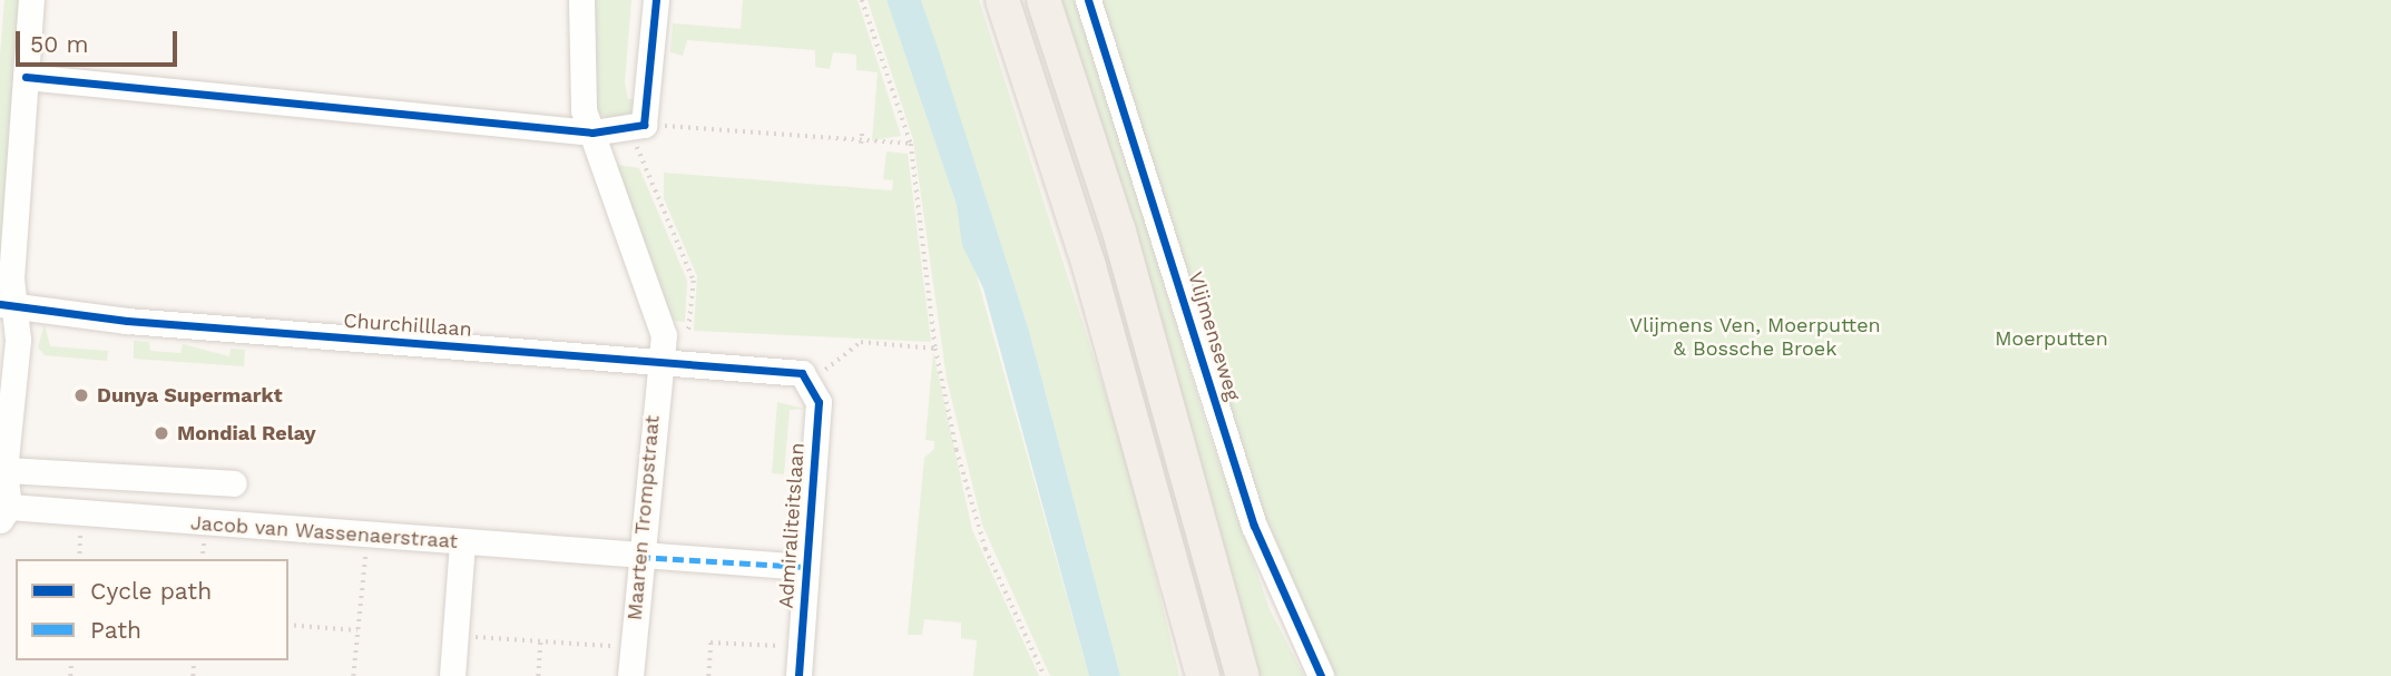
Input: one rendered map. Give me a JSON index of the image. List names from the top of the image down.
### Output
{
  "streets": {
    "street": [
      "Churchilllaan",
      "Vlijmenseweg",
      "Maarten Trompstraat",
      "Admiraliteitslaan",
      "Jacob van Wassenaerstraat"
    ]
  },
  "crossings": [
    ["Churchilllaan", "Maarten Trompstraat"],
    ["Churchilllaan", "Admiraliteitslaan"],
    ["Maarten Trompstraat", "Jacob van Wassenaerstraat"],
    ["Admiraliteitslaan", "Jacob van Wassenaerstraat"]
  ],
  "parks": ["Vlijmens Ven, Moerputten & Bossche Broek", "Moerputten"],
  "places": ["Dunya Supermarkt", "Mondial Relay"],
  "legend": ["Cycle path", "Path"],
  "scale_bar": "50 m"
}
